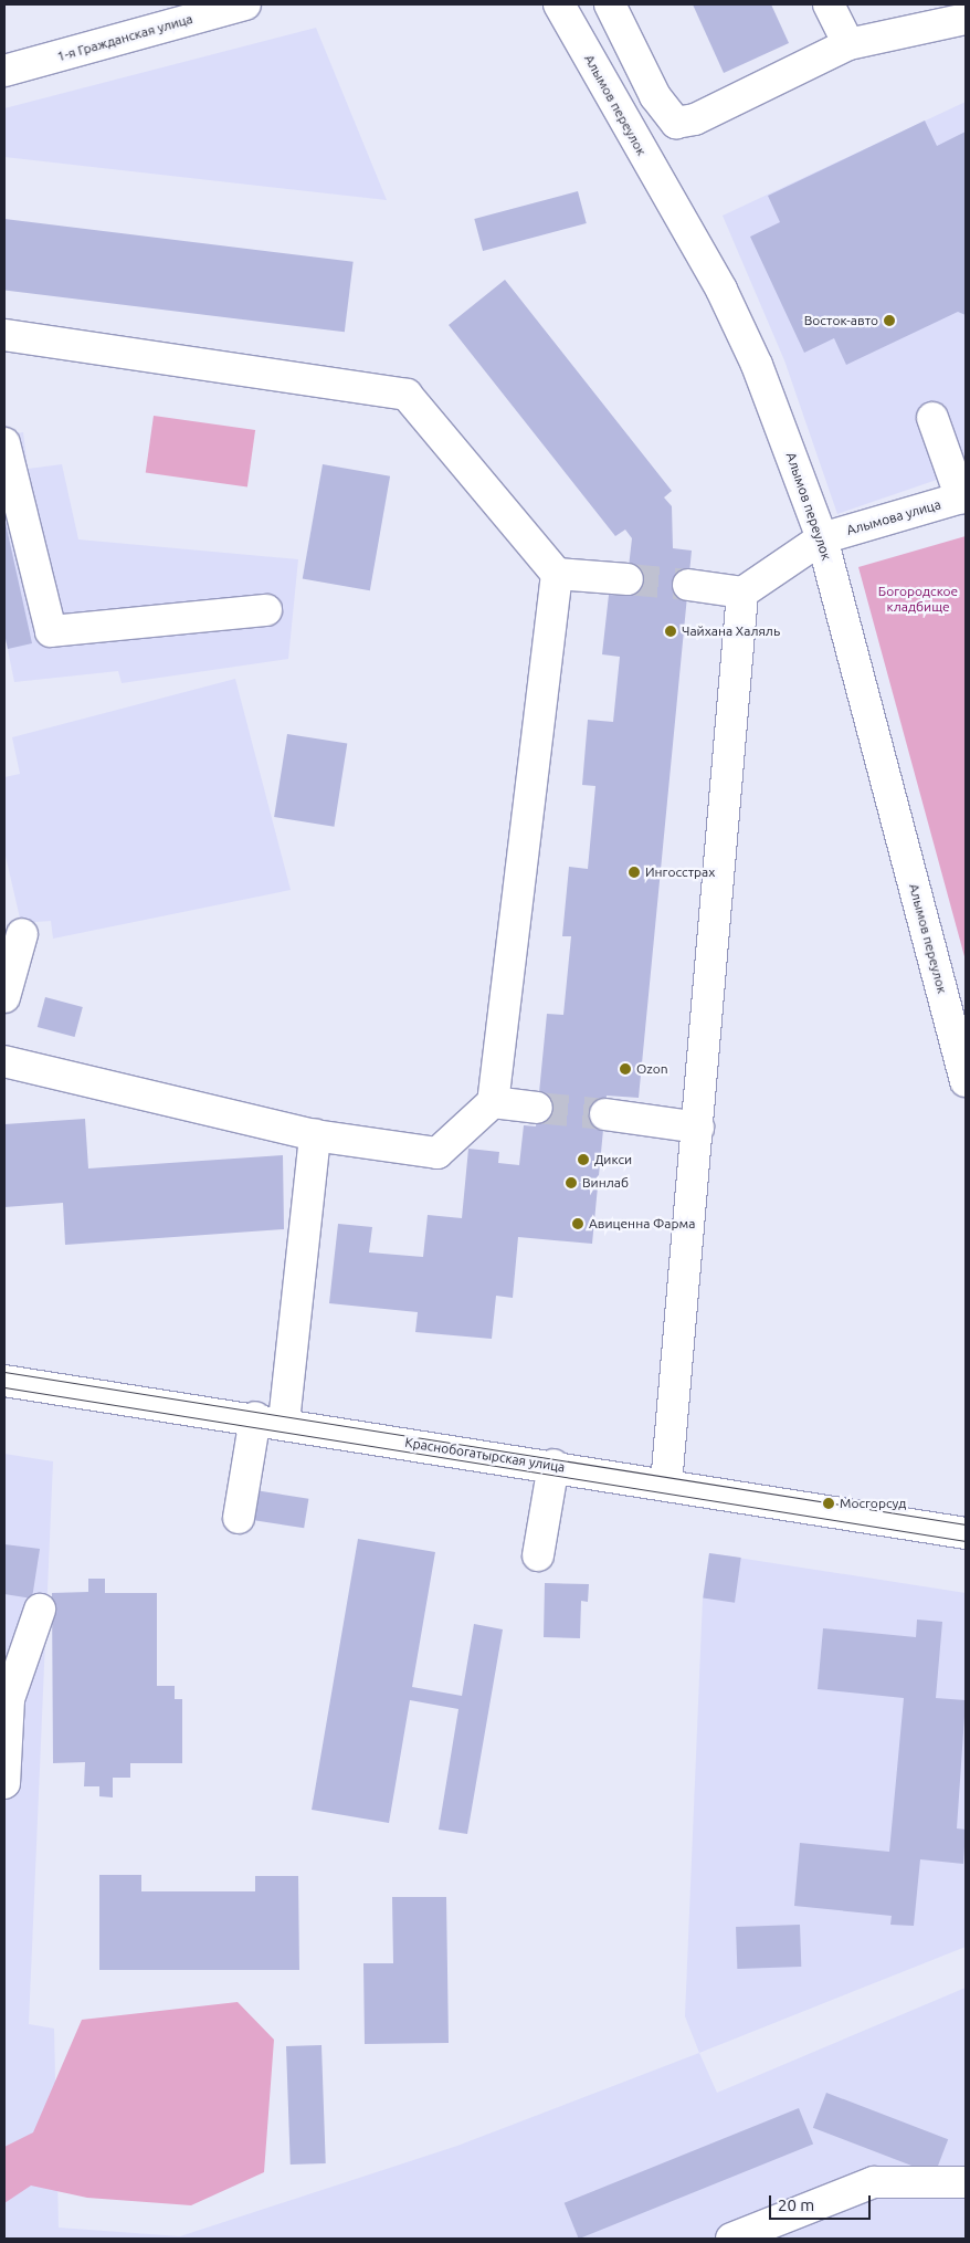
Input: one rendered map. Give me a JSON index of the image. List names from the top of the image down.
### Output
{
  "streets": {
    "street": [
      "1-я Гражданская улица",
      "Алымов переулок",
      "Алымова улица",
      "Краснобогатырская улица"
    ]
  },
  "crossings": [
    ["Алымов переулок", "Алымова улица"]
  ],
  "parks": ["Богородское кладбище"],
  "places": [
    "Восток-авто",
    "Чайхана Халяль",
    "Ингосстрах",
    "Ozon",
    "Дикси",
    "Винлаб",
    "Авиценна Фарма",
    "Мосгорсуд"
  ],
  "scale_bar": "20 m"
}
